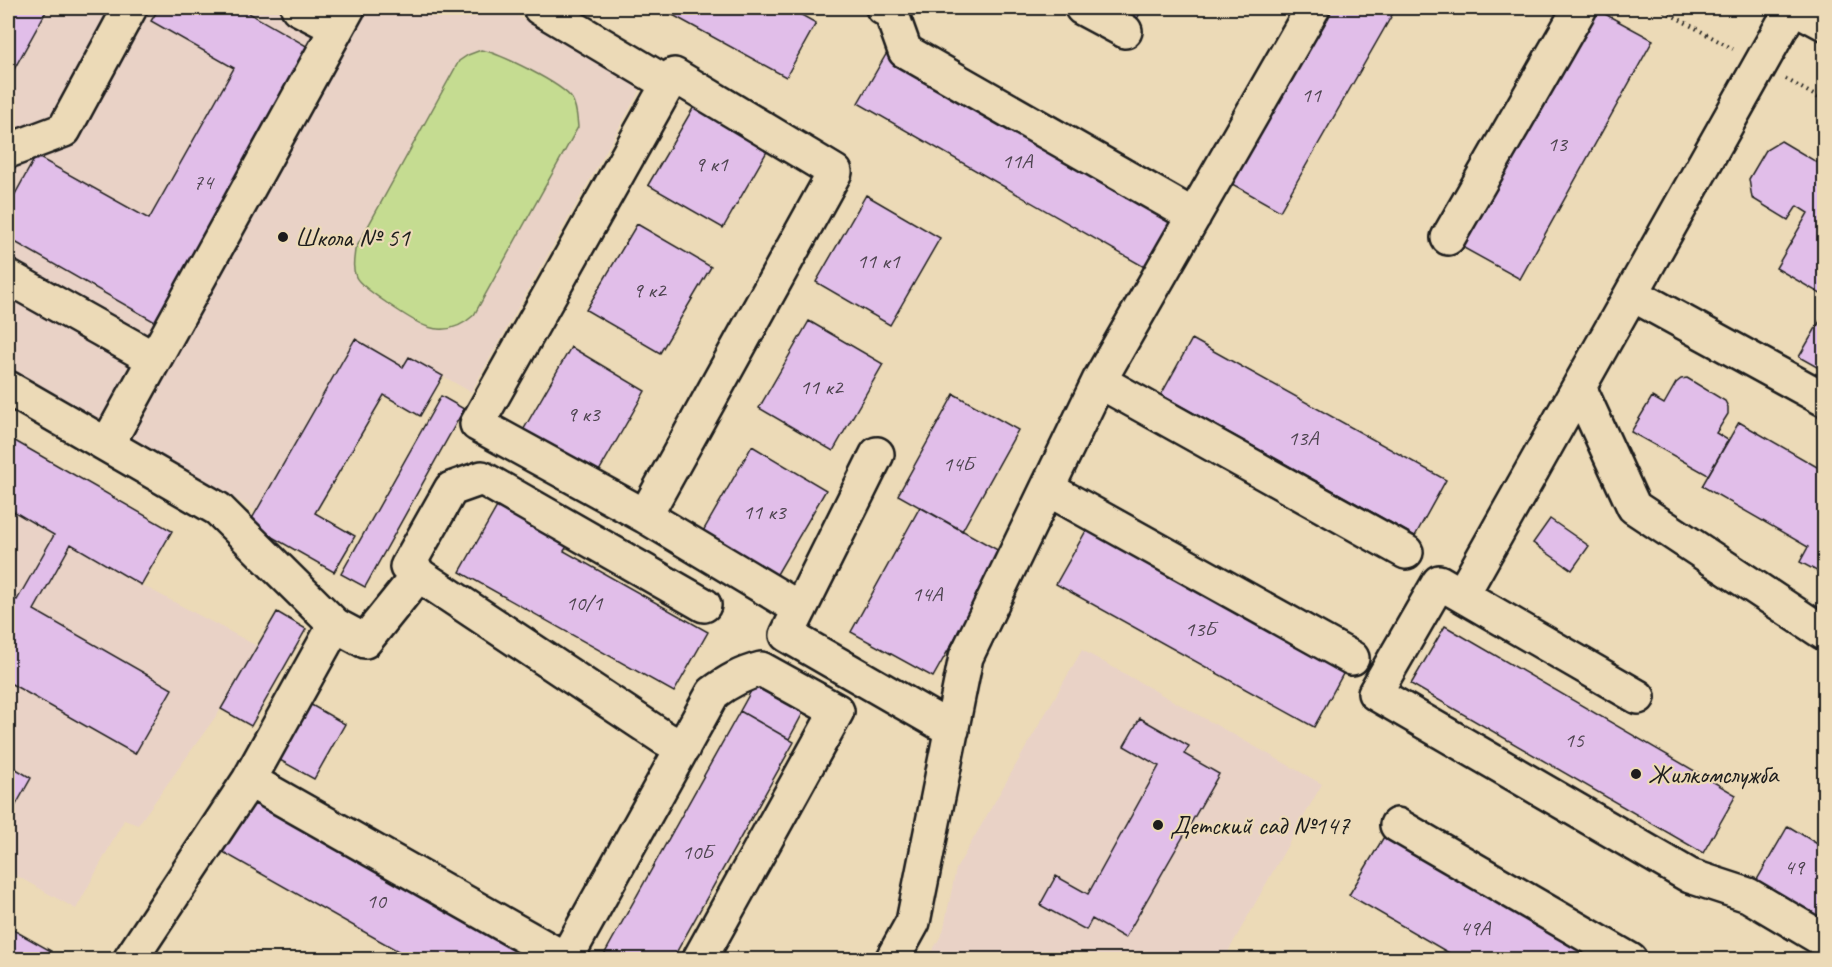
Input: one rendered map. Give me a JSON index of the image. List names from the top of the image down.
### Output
{
  "places": ["Школа № 51", "Жилкомслужба", "Детский сад №147"],
  "house_numbers": [
    "11",
    "13",
    "11А",
    "9 к1",
    "74",
    "11 к1",
    "9 к2",
    "11 к2",
    "9 к3",
    "13А",
    "14Б",
    "11 к3",
    "14А",
    "10/1",
    "13Б",
    "15",
    "10Б",
    "49",
    "10",
    "49А"
  ]
}
